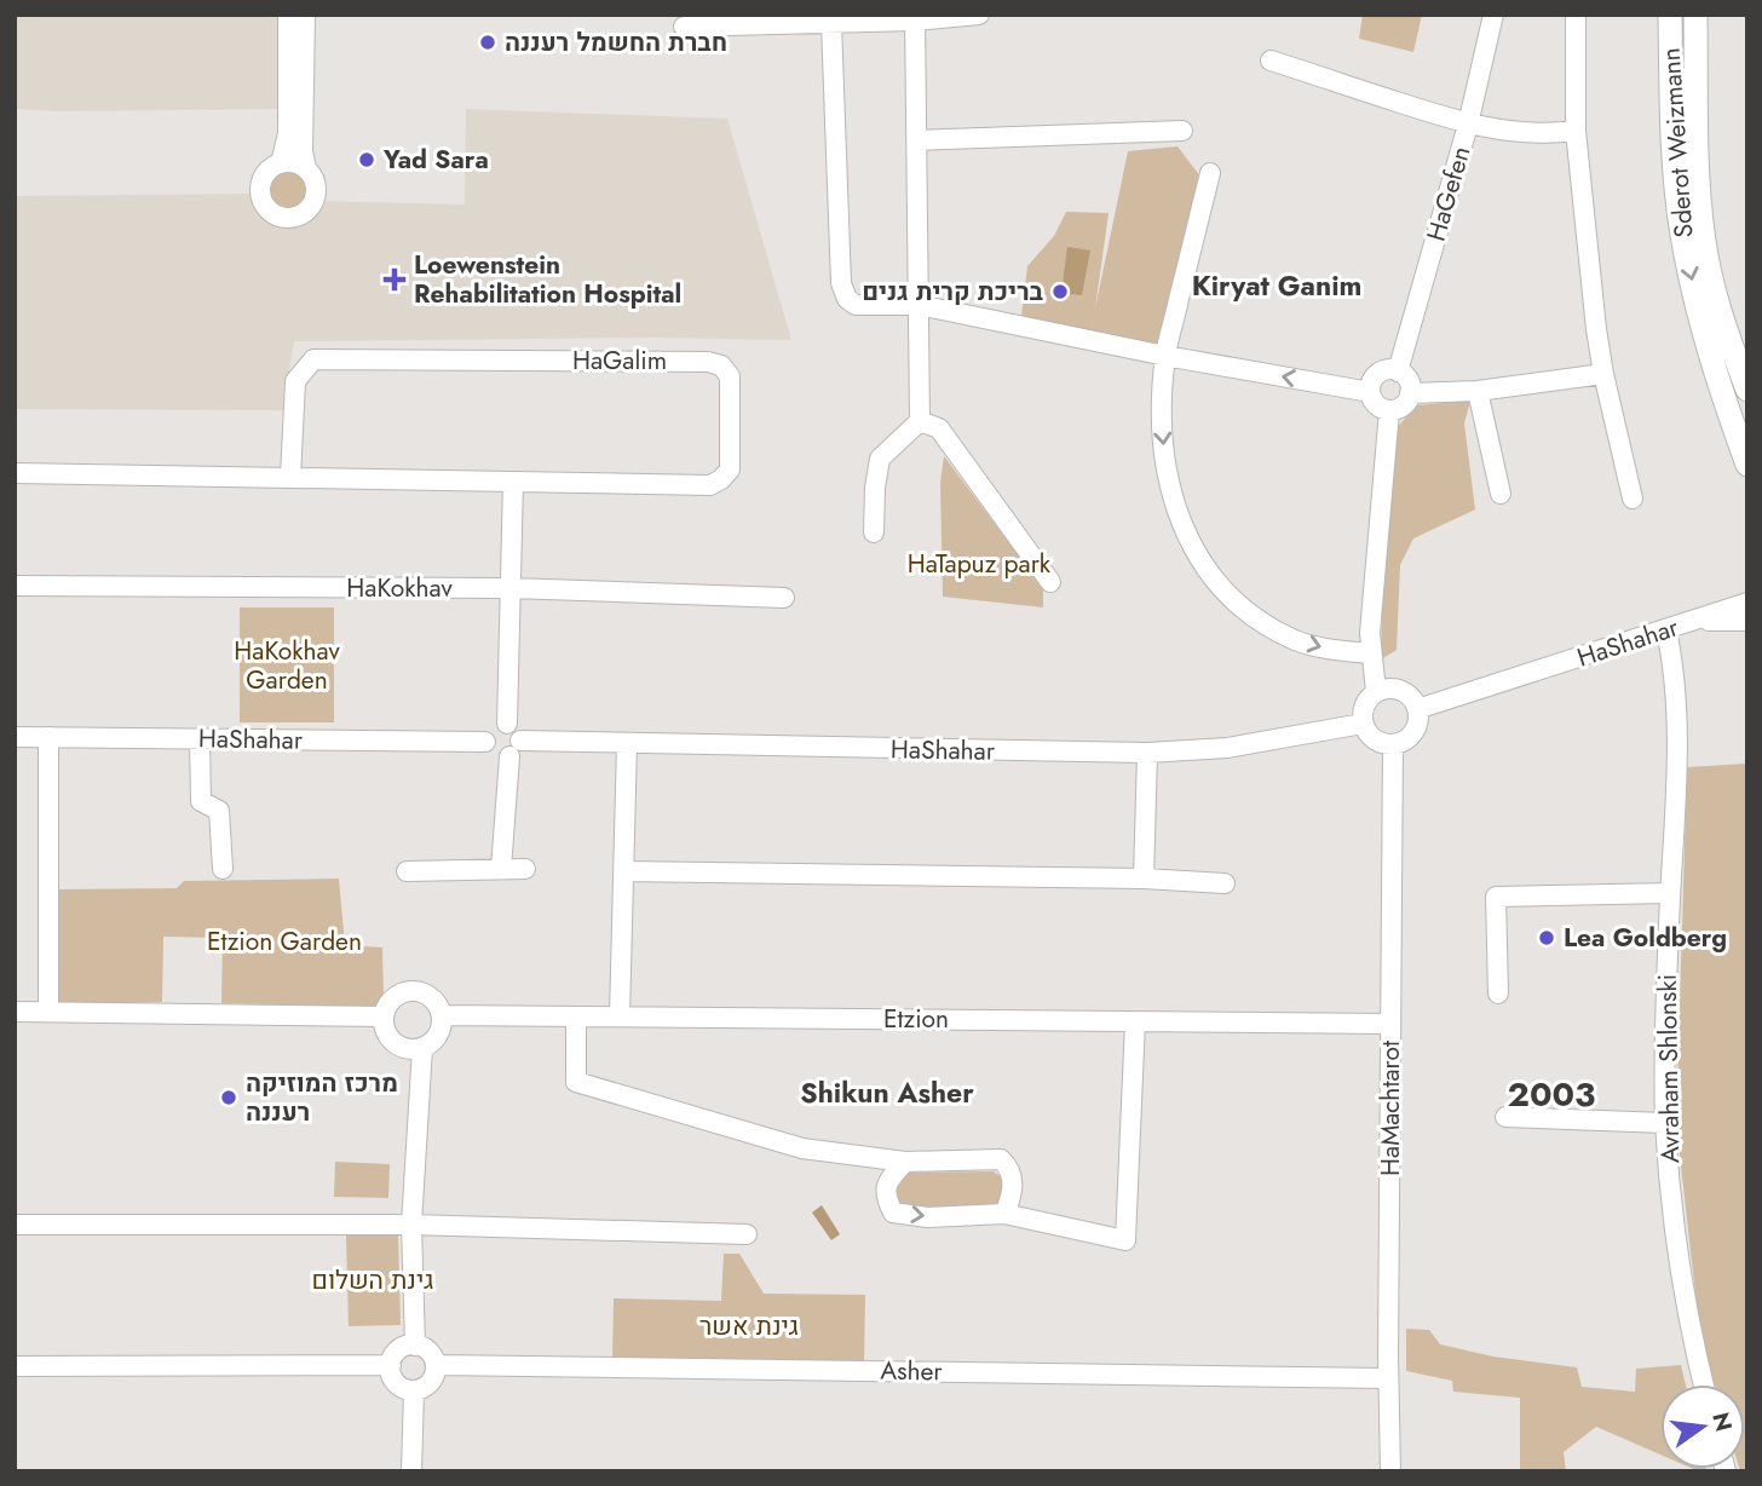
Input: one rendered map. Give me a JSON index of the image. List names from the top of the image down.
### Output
{
  "streets": {
    "main road": ["Sderot Weizmann"],
    "street": [
      "HaGefen",
      "HaGalim",
      "HaKokhav",
      "HaShahar",
      "Etzion",
      "Avraham Shlonski",
      "HaMachtarot",
      "Asher"
    ]
  },
  "crossings": [
    ["HaShahar", "Avraham Shlonski"],
    ["HaShahar", "HaMachtarot"],
    ["Etzion", "HaMachtarot"],
    ["HaMachtarot", "Asher"]
  ],
  "districts": ["Kiryat Ganim", "Shikun Asher", "2003"],
  "parks": [
    "HaTapuz park",
    "HaKokhav Garden",
    "Etzion Garden",
    "גינת השלום",
    "גינת אשר"
  ],
  "places": {
    "other": [
      "חברת החשמל רעננה",
      "Yad Sara",
      "בריכת קרית גנים",
      "Lea Goldberg",
      "מרכז המוזיקה רעננה"
    ],
    "health": ["Loewenstein Rehabilitation Hospital"]
  },
  "north": "right"
}
